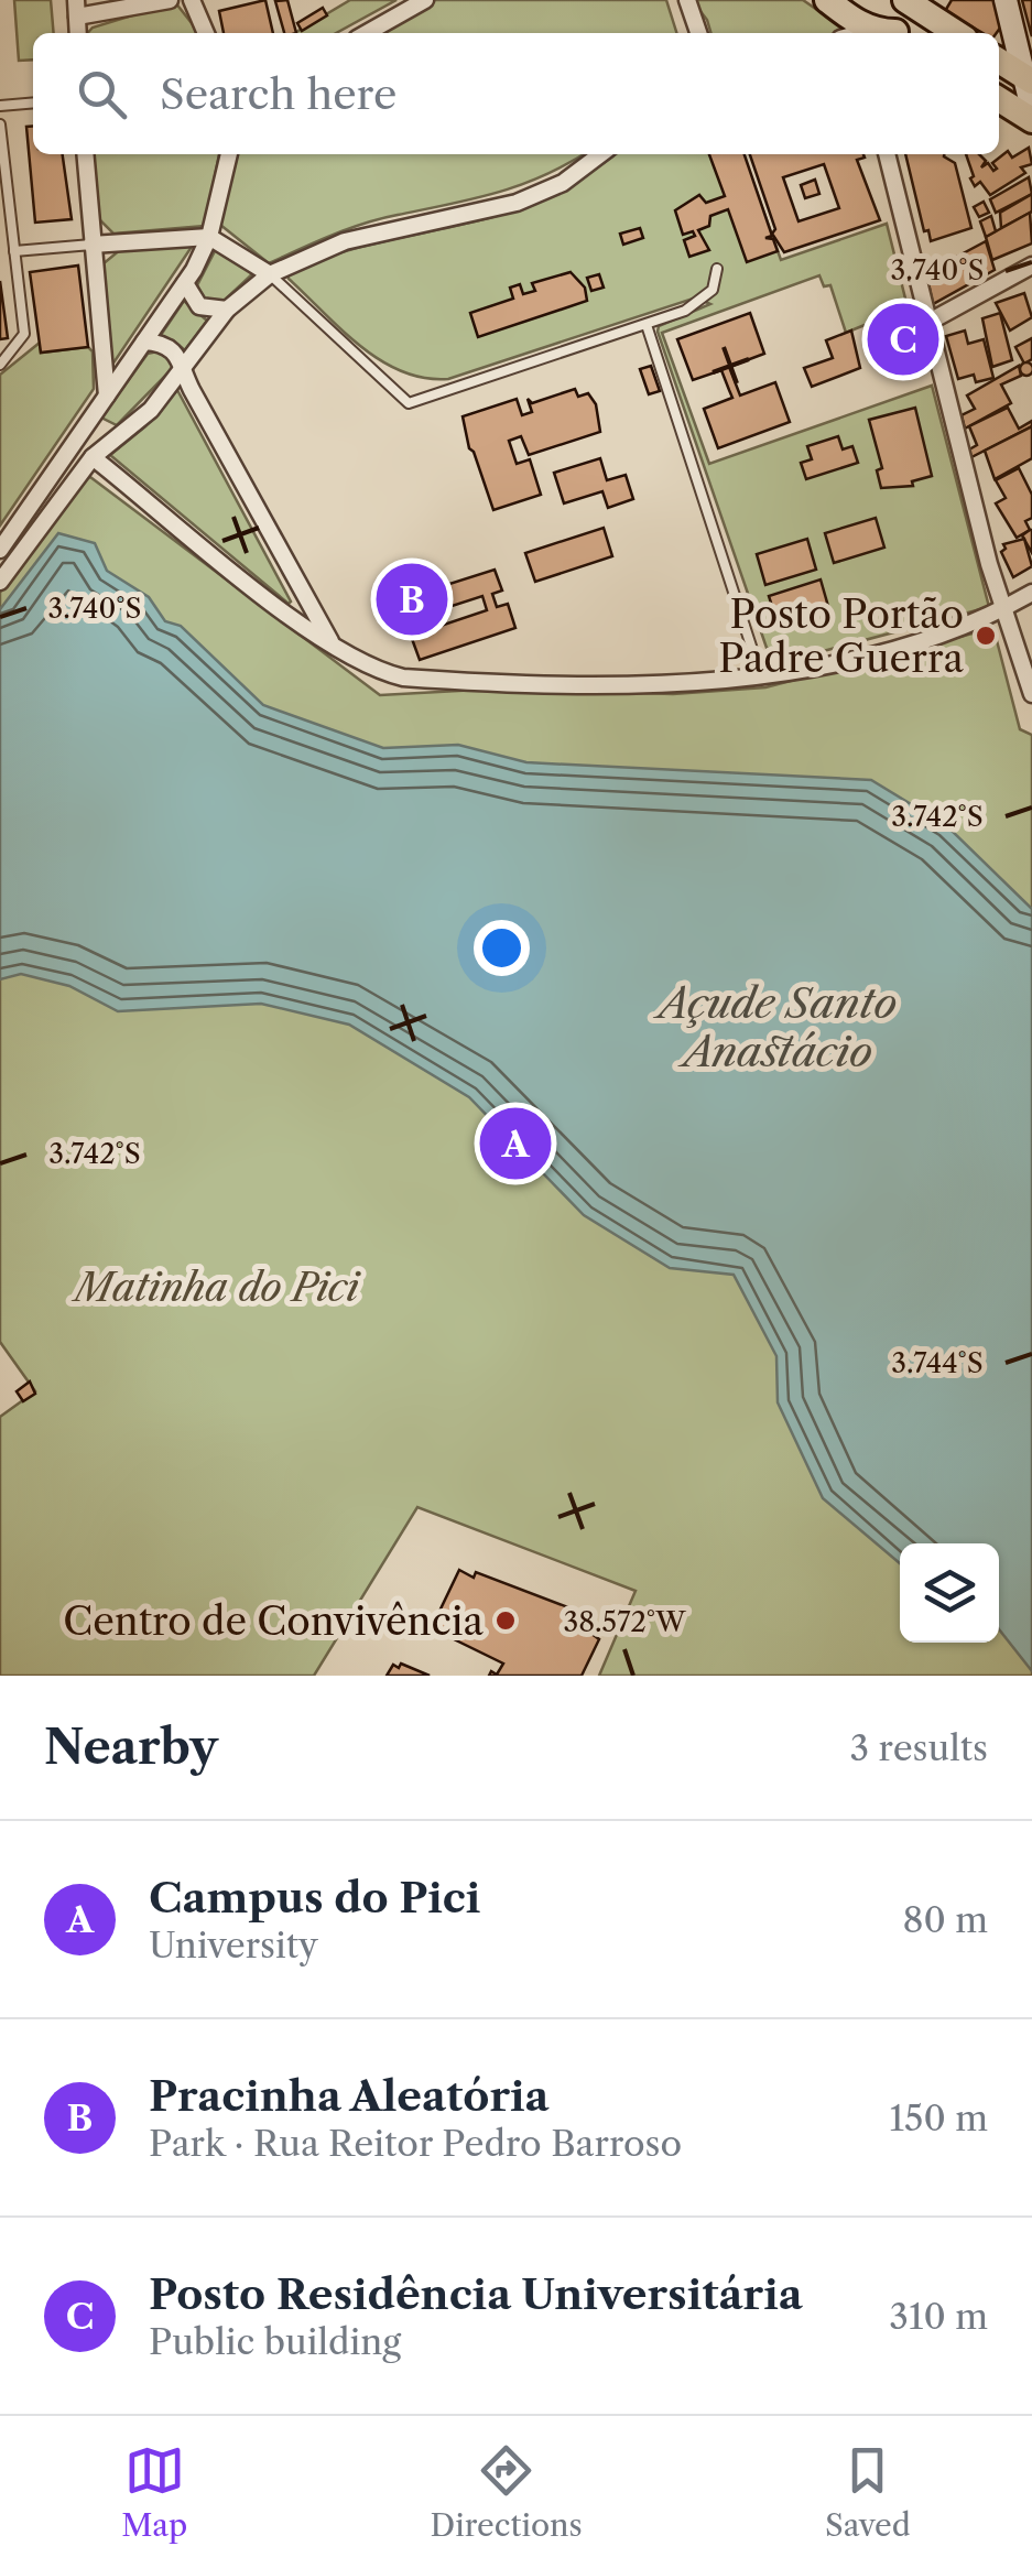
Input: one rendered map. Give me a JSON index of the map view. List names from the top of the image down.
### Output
{
  "water": ["Açude Santo Anastácio"],
  "parks": ["Matinha do Pici"],
  "places": ["Posto Portão Padre Guerra", "Centro de Convivência"],
  "page": {
    "search": "Search here",
    "pins": ["C", "B", "A"],
    "heading": ["Nearby", "3 results"],
    "list": [
      {
        "mark": "A",
        "name": "Campus do Pici",
        "note": "University",
        "value": "80 m"
      },
      {
        "mark": "B",
        "name": "Pracinha Aleatória",
        "note": "Park · Rua Reitor Pedro Barroso",
        "value": "150 m"
      },
      {
        "mark": "C",
        "name": "Posto Residência Universitária",
        "note": "Public building",
        "value": "310 m"
      }
    ],
    "nav": ["Map", "Directions", "Saved"]
  },
  "coordinates": [
    "3.740°S",
    "3.742°S",
    "3.744°S",
    "38.572°W"
  ]
}
